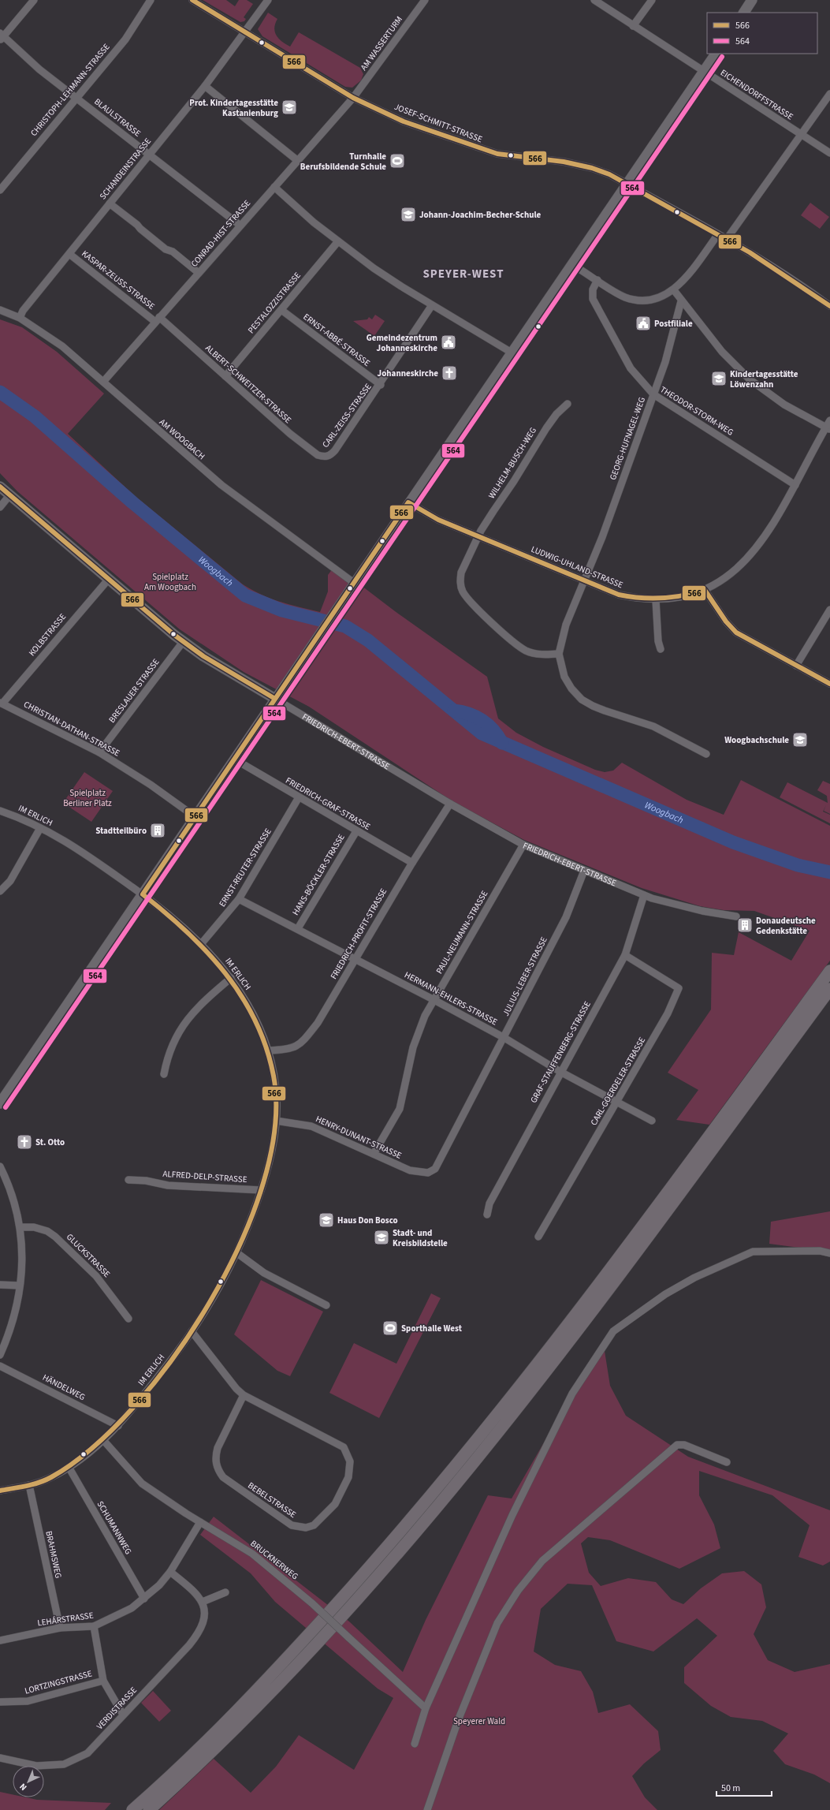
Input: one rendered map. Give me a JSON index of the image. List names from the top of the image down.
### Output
{
  "streets": {
    "main road": ["FRIEDRICH-EBERT-STRASSE"],
    "street": [
      "AM WASSERTURM",
      "CHRISTOPH-LEHMANN-STRASSE",
      "EICHENDORFFSTRASSE",
      "BLAULSTRASSE",
      "JOSEF-SCHMITT-STRASSE",
      "SCHANDEINSTRASSE",
      "CONRAD-HIST-STRASSE",
      "KASPAR-ZEUSS-STRASSE",
      "PESTALOZZISTRASSE",
      "ERNST-ABBÉ-STRASSE",
      "ALBERT-SCHWEITZER-STRASSE",
      "THEODOR-STORM-WEG",
      "CARL-ZEISS-STRASSE",
      "GEORG-HUFNAGEL-WEG",
      "AM WOOGBACH",
      "WILHELM-BUSCH-WEG",
      "LUDWIG-UHLAND-STRASSE",
      "KOLBSTRASSE",
      "BRESLAUER STRASSE",
      "CHRISTIAN-DATHAN-STRASSE",
      "FRIEDRICH-GRAF-STRASSE",
      "IM ERLICH",
      "ERNST-REUTER-STRASSE",
      "HANS-BÖCKLER-STRASSE",
      "PAUL-NEUMANN-STRASSE",
      "FRIEDRICH-PROFIT-STRASSE",
      "JULIUS-LEBER-STRASSE",
      "HERMANN-EHLERS-STRASSE",
      "GRAF-STAUFFENBERG-STRASSE",
      "CARL-GOERDELER-STRASSE",
      "HENRY-DUNANT-STRASSE",
      "ALFRED-DELP-STRASSE",
      "GLUCKSTRASSE",
      "HÄNDELWEG",
      "BEBELSTRASSE",
      "SCHUMANNWEG",
      "BRAHMSWEG",
      "BRUCKNERWEG",
      "LEHÁRSTRASSE",
      "LORTZINGSTRASSE",
      "VERDISTRASSE"
    ]
  },
  "crossings": [
    ["AM WASSERTURM", "JOSEF-SCHMITT-STRASSE"],
    ["AM WASSERTURM", "CONRAD-HIST-STRASSE"],
    ["CHRISTOPH-LEHMANN-STRASSE", "BLAULSTRASSE"],
    ["BLAULSTRASSE", "SCHANDEINSTRASSE"],
    ["BLAULSTRASSE", "CONRAD-HIST-STRASSE"],
    ["JOSEF-SCHMITT-STRASSE", "SCHANDEINSTRASSE"],
    ["JOSEF-SCHMITT-STRASSE", "CONRAD-HIST-STRASSE"],
    ["SCHANDEINSTRASSE", "KASPAR-ZEUSS-STRASSE"],
    ["SCHANDEINSTRASSE", "AM WOOGBACH"],
    ["CONRAD-HIST-STRASSE", "KASPAR-ZEUSS-STRASSE"],
    ["CONRAD-HIST-STRASSE", "ALBERT-SCHWEITZER-STRASSE"],
    ["CONRAD-HIST-STRASSE", "AM WOOGBACH"],
    ["KASPAR-ZEUSS-STRASSE", "ALBERT-SCHWEITZER-STRASSE"],
    ["PESTALOZZISTRASSE", "ERNST-ABBÉ-STRASSE"],
    ["PESTALOZZISTRASSE", "ALBERT-SCHWEITZER-STRASSE"],
    ["ERNST-ABBÉ-STRASSE", "CARL-ZEISS-STRASSE"],
    ["ALBERT-SCHWEITZER-STRASSE", "CARL-ZEISS-STRASSE"],
    ["THEODOR-STORM-WEG", "GEORG-HUFNAGEL-WEG"],
    ["THEODOR-STORM-WEG", "LUDWIG-UHLAND-STRASSE"],
    ["GEORG-HUFNAGEL-WEG", "WILHELM-BUSCH-WEG"],
    ["GEORG-HUFNAGEL-WEG", "LUDWIG-UHLAND-STRASSE"],
    ["WILHELM-BUSCH-WEG", "LUDWIG-UHLAND-STRASSE"],
    ["KOLBSTRASSE", "CHRISTIAN-DATHAN-STRASSE"],
    ["KOLBSTRASSE", "FRIEDRICH-EBERT-STRASSE"],
    ["BRESLAUER STRASSE", "CHRISTIAN-DATHAN-STRASSE"],
    ["BRESLAUER STRASSE", "FRIEDRICH-EBERT-STRASSE"],
    ["FRIEDRICH-EBERT-STRASSE", "PAUL-NEUMANN-STRASSE"],
    ["FRIEDRICH-EBERT-STRASSE", "FRIEDRICH-PROFIT-STRASSE"],
    ["FRIEDRICH-EBERT-STRASSE", "JULIUS-LEBER-STRASSE"],
    ["FRIEDRICH-EBERT-STRASSE", "GRAF-STAUFFENBERG-STRASSE"],
    ["FRIEDRICH-GRAF-STRASSE", "ERNST-REUTER-STRASSE"],
    ["FRIEDRICH-GRAF-STRASSE", "HANS-BÖCKLER-STRASSE"],
    ["FRIEDRICH-GRAF-STRASSE", "FRIEDRICH-PROFIT-STRASSE"],
    ["IM ERLICH", "ERNST-REUTER-STRASSE"],
    ["IM ERLICH", "FRIEDRICH-PROFIT-STRASSE"],
    ["IM ERLICH", "HENRY-DUNANT-STRASSE"],
    ["IM ERLICH", "ALFRED-DELP-STRASSE"],
    ["IM ERLICH", "HÄNDELWEG"],
    ["IM ERLICH", "BEBELSTRASSE"],
    ["IM ERLICH", "SCHUMANNWEG"],
    ["IM ERLICH", "BRAHMSWEG"],
    ["IM ERLICH", "BRUCKNERWEG"],
    ["ERNST-REUTER-STRASSE", "HERMANN-EHLERS-STRASSE"],
    ["HANS-BÖCKLER-STRASSE", "HERMANN-EHLERS-STRASSE"],
    ["PAUL-NEUMANN-STRASSE", "HERMANN-EHLERS-STRASSE"],
    ["PAUL-NEUMANN-STRASSE", "HENRY-DUNANT-STRASSE"],
    ["FRIEDRICH-PROFIT-STRASSE", "HERMANN-EHLERS-STRASSE"],
    ["JULIUS-LEBER-STRASSE", "HERMANN-EHLERS-STRASSE"],
    ["JULIUS-LEBER-STRASSE", "HENRY-DUNANT-STRASSE"],
    ["HERMANN-EHLERS-STRASSE", "GRAF-STAUFFENBERG-STRASSE"],
    ["HERMANN-EHLERS-STRASSE", "CARL-GOERDELER-STRASSE"],
    ["GRAF-STAUFFENBERG-STRASSE", "CARL-GOERDELER-STRASSE"],
    ["SCHUMANNWEG", "LEHÁRSTRASSE"],
    ["BRAHMSWEG", "LEHÁRSTRASSE"],
    ["BRUCKNERWEG", "LEHÁRSTRASSE"]
  ],
  "districts": ["SPEYER-WEST"],
  "water": ["Woogbach"],
  "parks": ["Spielplatz Am Woogbach", "Spielplatz Berliner Platz", "Speyerer Wald"],
  "places": {
    "school or university": [
      "Prot. Kindertagesstätte Kastanienburg",
      "Johann-Joachim-Becher-Schule",
      "Kindertagesstätte Löwenzahn",
      "Woogbachschule",
      "Haus Don Bosco",
      "Stadt- und Kreisbildstelle"
    ],
    "sports": ["Turnhalle Berufsbildende Schule", "Sporthalle West"],
    "public building": ["Postfiliale", "Gemeindezentrum Johanneskirche"],
    "church": ["Johanneskirche", "St. Otto"],
    "building": ["Stadtteilbüro", "Donaudeutsche Gedenkstätte"]
  },
  "lines": ["transit line 566", "transit line 564"],
  "legend": ["566", "564"],
  "scale_bar": "50 m",
  "north": "bottom left"
}
